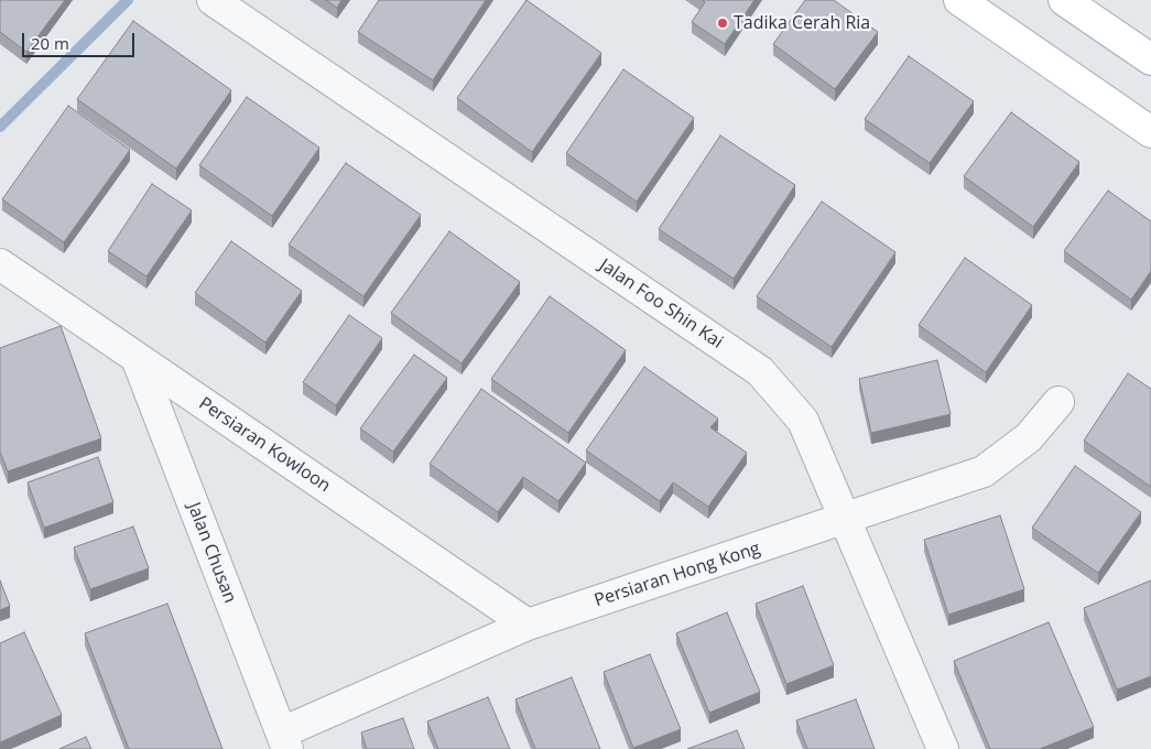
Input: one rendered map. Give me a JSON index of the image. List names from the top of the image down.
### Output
{
  "streets": {
    "street": [
      "Jalan Foo Shin Kai",
      "Persiaran Kowloon",
      "Jalan Chusan",
      "Persiaran Hong Kong"
    ]
  },
  "crossings": [
    ["Jalan Foo Shin Kai", "Persiaran Hong Kong"],
    ["Persiaran Kowloon", "Jalan Chusan"],
    ["Persiaran Kowloon", "Persiaran Hong Kong"],
    ["Jalan Chusan", "Persiaran Hong Kong"]
  ],
  "places": ["Tadika Cerah Ria"],
  "scale_bar": "20 m"
}
